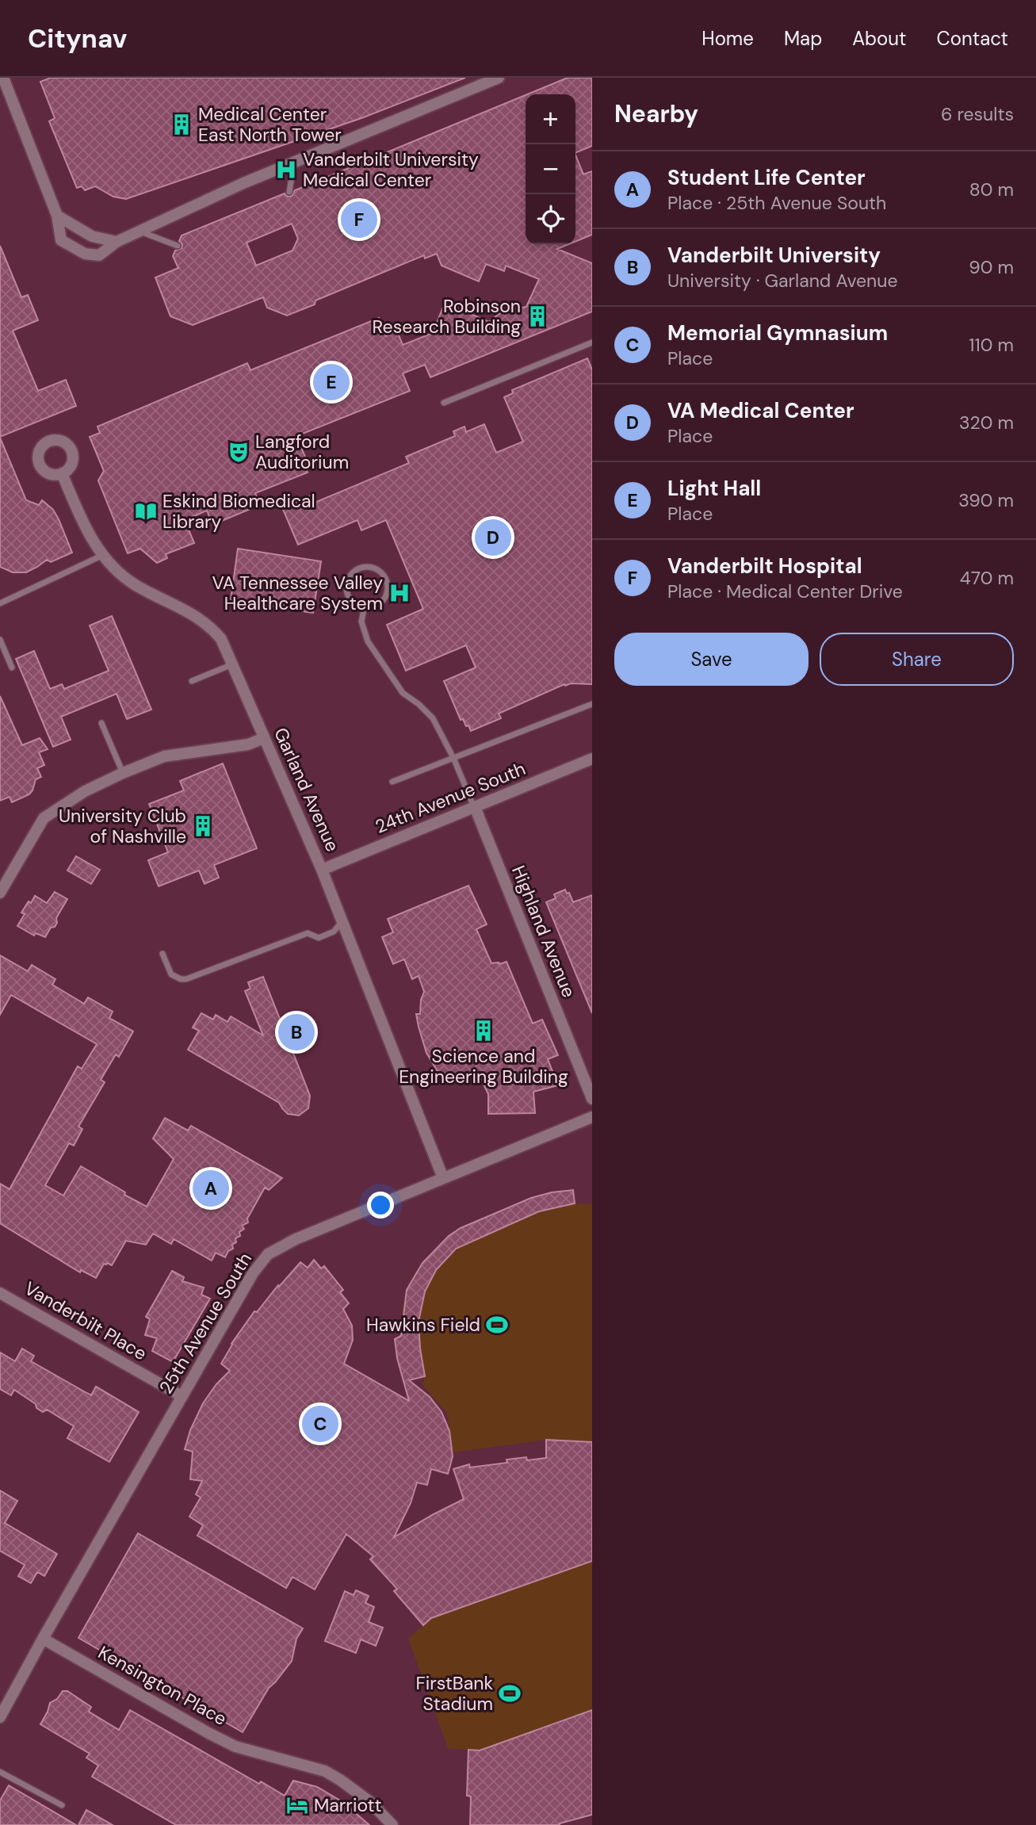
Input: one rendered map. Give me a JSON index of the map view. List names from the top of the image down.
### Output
{
  "streets": {
    "street": [
      "Garland Avenue",
      "24th Avenue South",
      "Highland Avenue",
      "Vanderbilt Place",
      "25th Avenue South",
      "Kensington Place"
    ]
  },
  "crossings": [
    ["Garland Avenue", "24th Avenue South"],
    ["Garland Avenue", "25th Avenue South"],
    ["24th Avenue South", "Highland Avenue"],
    ["Vanderbilt Place", "25th Avenue South"],
    ["25th Avenue South", "Kensington Place"]
  ],
  "places": {
    "building": [
      "Medical Center East North Tower",
      "Robinson Research Building",
      "University Club of Nashville",
      "Science and Engineering Building"
    ],
    "hospital": ["Vanderbilt University Medical Center", "VA Tennessee Valley Healthcare System"],
    "theatre": ["Langford Auditorium"],
    "library": ["Eskind Biomedical Library"],
    "sports": ["Hawkins Field", "FirstBank Stadium"],
    "hotel": ["Marriott"]
  },
  "page": {
    "header": "Citynav",
    "nav": [
      "Home",
      "Map",
      "About",
      "Contact"
    ],
    "heading": ["Nearby", "6 results"],
    "map_buttons": ["+", "−"],
    "list": [
      {
        "mark": "A",
        "name": "Student Life Center",
        "note": "Place · 25th Avenue South",
        "value": "80 m"
      },
      {
        "mark": "B",
        "name": "Vanderbilt University",
        "note": "University · Garland Avenue",
        "value": "90 m"
      },
      {
        "mark": "C",
        "name": "Memorial Gymnasium",
        "note": "Place",
        "value": "110 m"
      },
      {
        "mark": "D",
        "name": "VA Medical Center",
        "note": "Place",
        "value": "320 m"
      },
      {
        "mark": "E",
        "name": "Light Hall",
        "note": "Place",
        "value": "390 m"
      },
      {
        "mark": "F",
        "name": "Vanderbilt Hospital",
        "note": "Place · Medical Center Drive",
        "value": "470 m"
      }
    ],
    "pins": [
      "F",
      "E",
      "D",
      "B",
      "A",
      "C"
    ],
    "buttons": ["Save", "Share"]
  }
}
